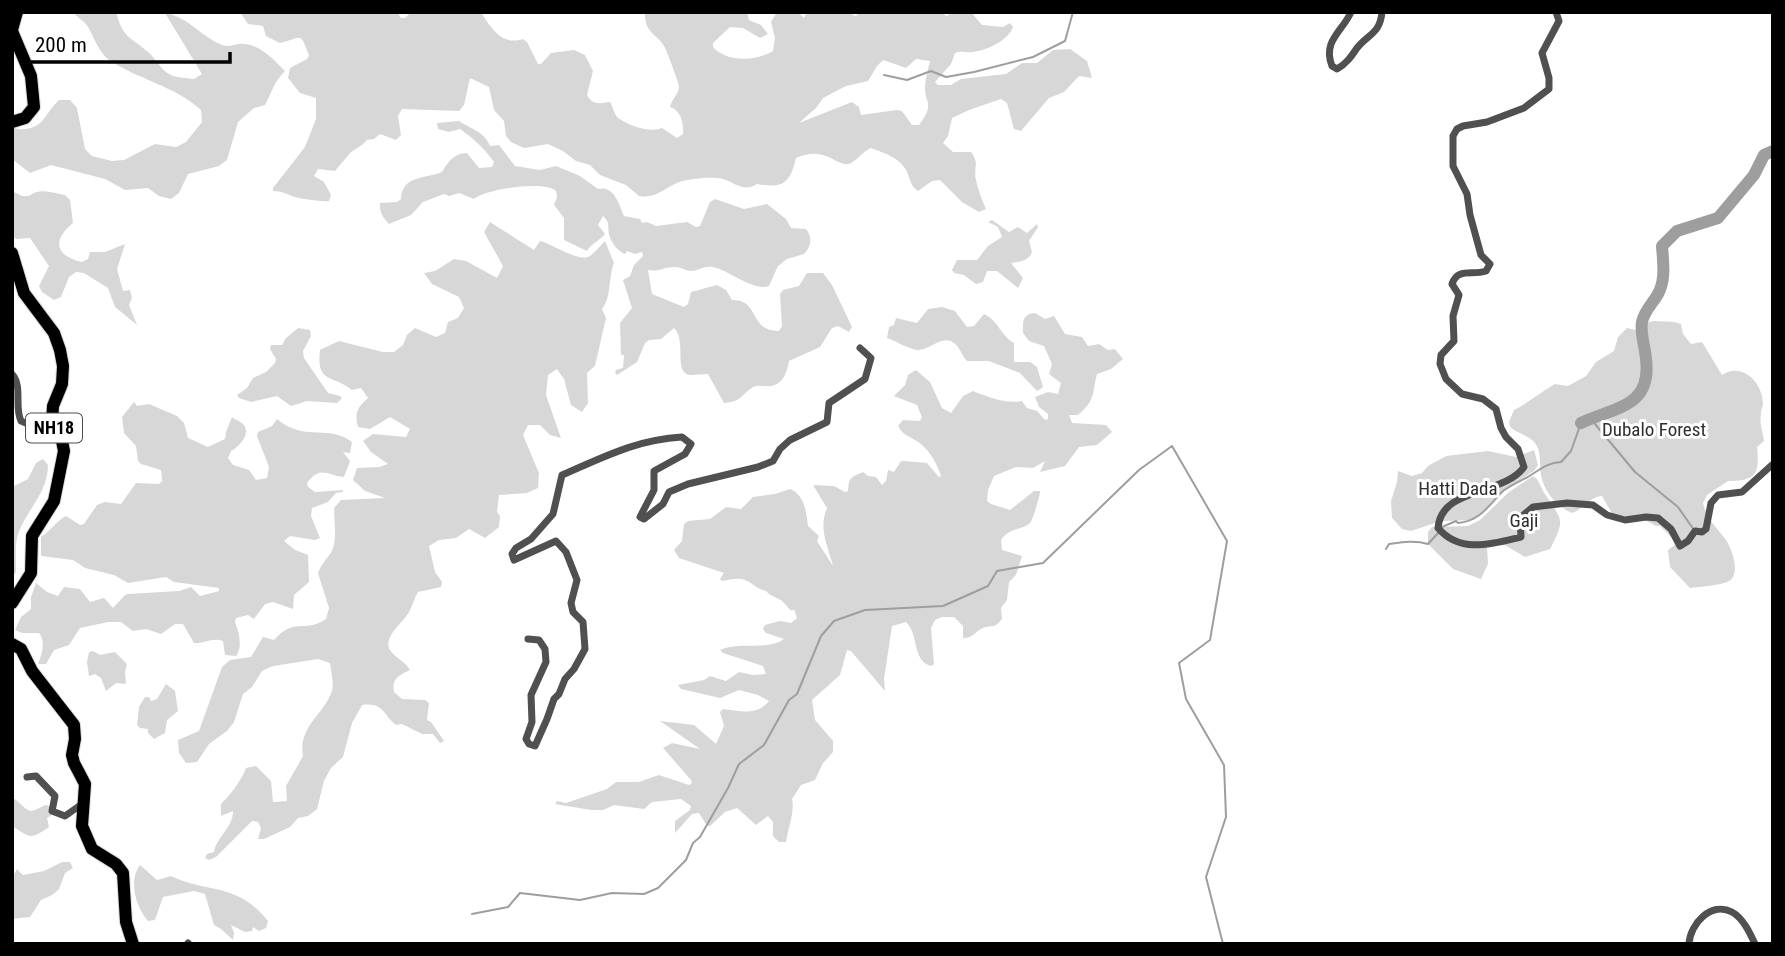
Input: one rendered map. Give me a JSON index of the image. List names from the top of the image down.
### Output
{
  "streets": {
    "main road": ["NH18"]
  },
  "parks": ["Dubalo Forest", "Hatti Dada", "Gaji"],
  "scale_bar": "200 m"
}
